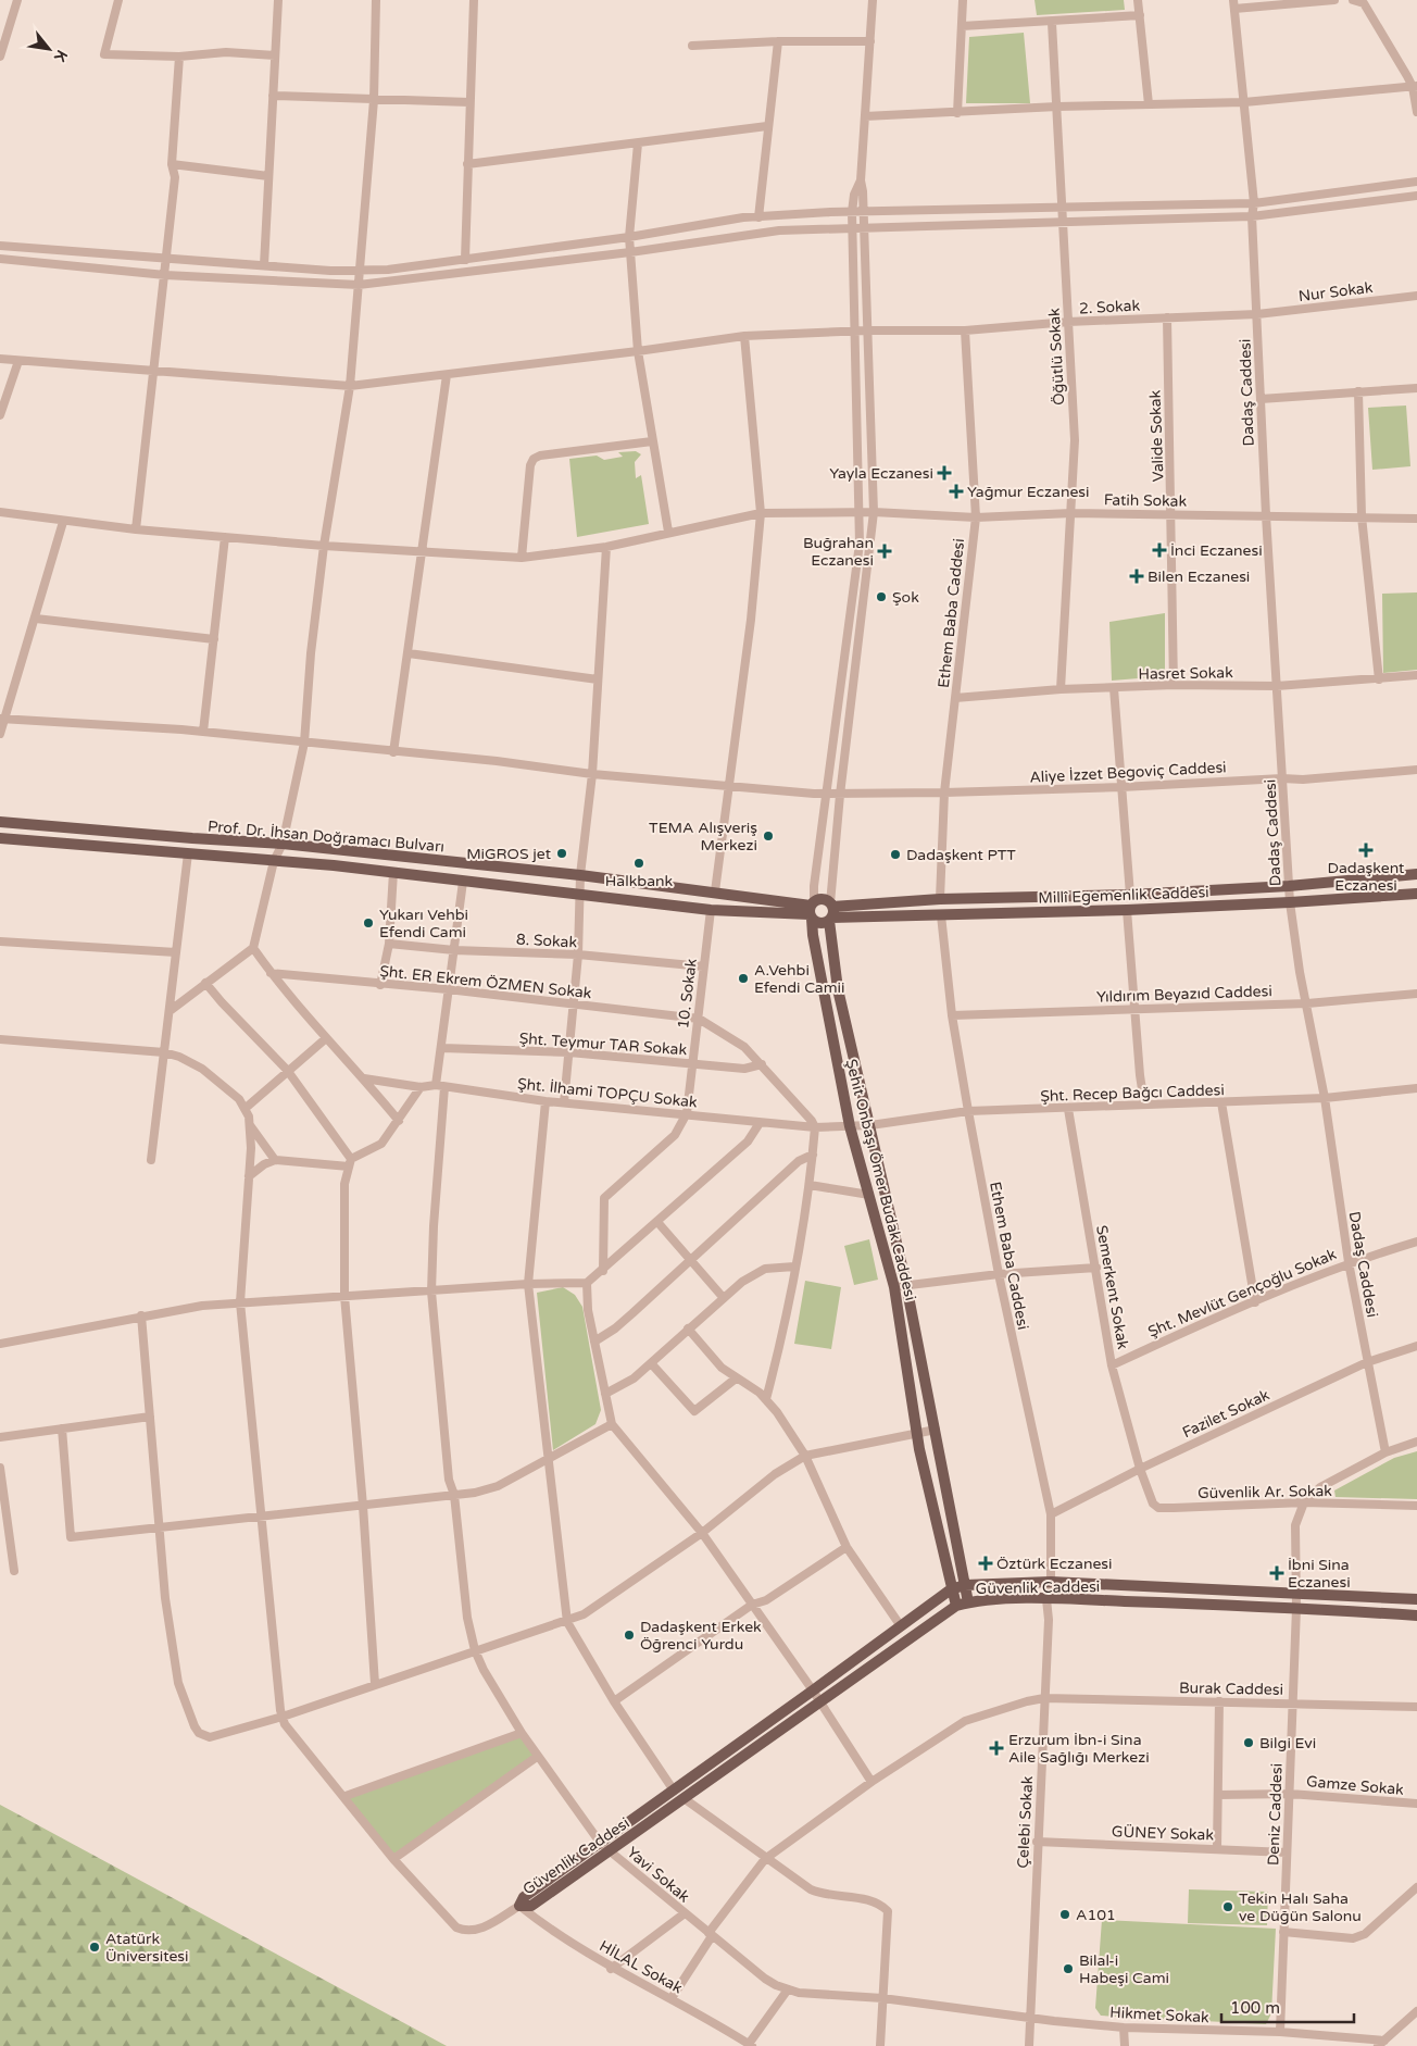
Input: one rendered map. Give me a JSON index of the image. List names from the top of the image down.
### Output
{
  "streets": {
    "main road": [
      "Prof. Dr. İhsan Doğramacı Bulvarı",
      "Millî Egemenlik Caddesi",
      "Şehit Onbaşı Ömer Budak Caddesi",
      "Güvenlik Caddesi"
    ],
    "street": [
      "Nur Sokak",
      "2. Sokak",
      "Öğütlü Sokak",
      "Dadaş Caddesi",
      "Valide Sokak",
      "Fatih Sokak",
      "Ethem Baba Caddesi",
      "Hasret Sokak",
      "Aliye İzzet Begoviç Caddesi",
      "8. Sokak",
      "Şht. ER Ekrem ÖZMEN Sokak",
      "10. Sokak",
      "Yıldırım Beyazıd Caddesi",
      "Şht. Teymur TAR Sokak",
      "Şht. İlhami TOPÇU Sokak",
      "Şht. Recep Bağcı Caddesi",
      "Semerkent Sokak",
      "Şht. Mevlüt Gençoğlu Sokak",
      "Fazilet Sokak",
      "Güvenlik Ar. Sokak",
      "Burak Caddesi",
      "Gamze Sokak",
      "Deniz Caddesi",
      "Çelebi Sokak",
      "GÜNEY Sokak",
      "Yavi Sokak",
      "HİLAL Sokak",
      "Hikmet Sokak"
    ]
  },
  "crossings": [
    ["Nur Sokak", "2. Sokak"],
    ["Nur Sokak", "Dadaş Caddesi"],
    ["2. Sokak", "Öğütlü Sokak"],
    ["2. Sokak", "Dadaş Caddesi"],
    ["2. Sokak", "Valide Sokak"],
    ["2. Sokak", "Ethem Baba Caddesi"],
    ["Öğütlü Sokak", "Fatih Sokak"],
    ["Öğütlü Sokak", "Hasret Sokak"],
    ["Dadaş Caddesi", "Fatih Sokak"],
    ["Dadaş Caddesi", "Hasret Sokak"],
    ["Dadaş Caddesi", "Aliye İzzet Begoviç Caddesi"],
    ["Dadaş Caddesi", "Millî Egemenlik Caddesi"],
    ["Dadaş Caddesi", "Yıldırım Beyazıd Caddesi"],
    ["Dadaş Caddesi", "Şht. Recep Bağcı Caddesi"],
    ["Dadaş Caddesi", "Şht. Mevlüt Gençoğlu Sokak"],
    ["Dadaş Caddesi", "Fazilet Sokak"],
    ["Valide Sokak", "Fatih Sokak"],
    ["Valide Sokak", "Hasret Sokak"],
    ["Fatih Sokak", "Ethem Baba Caddesi"],
    ["Ethem Baba Caddesi", "Hasret Sokak"],
    ["Ethem Baba Caddesi", "Aliye İzzet Begoviç Caddesi"],
    ["Ethem Baba Caddesi", "Millî Egemenlik Caddesi"],
    ["Ethem Baba Caddesi", "Yıldırım Beyazıd Caddesi"],
    ["Ethem Baba Caddesi", "Şht. Recep Bağcı Caddesi"],
    ["Ethem Baba Caddesi", "Fazilet Sokak"],
    ["Ethem Baba Caddesi", "Güvenlik Caddesi"],
    ["Ethem Baba Caddesi", "Çelebi Sokak"],
    ["Prof. Dr. İhsan Doğramacı Bulvarı", "10. Sokak"],
    ["Prof. Dr. İhsan Doğramacı Bulvarı", "Şehit Onbaşı Ömer Budak Caddesi"],
    ["Prof. Dr. İhsan Doğramacı Bulvarı", "Yavi Sokak"],
    ["Millî Egemenlik Caddesi", "Şehit Onbaşı Ömer Budak Caddesi"],
    ["8. Sokak", "10. Sokak"],
    ["8. Sokak", "Yavi Sokak"],
    ["Şht. ER Ekrem ÖZMEN Sokak", "10. Sokak"],
    ["Şht. ER Ekrem ÖZMEN Sokak", "Yavi Sokak"],
    ["10. Sokak", "Şht. Teymur TAR Sokak"],
    ["10. Sokak", "Şht. İlhami TOPÇU Sokak"],
    ["Şht. Teymur TAR Sokak", "Yavi Sokak"],
    ["Şht. İlhami TOPÇU Sokak", "Şht. Recep Bağcı Caddesi"],
    ["Şht. İlhami TOPÇU Sokak", "Şehit Onbaşı Ömer Budak Caddesi"],
    ["Şht. İlhami TOPÇU Sokak", "Yavi Sokak"],
    ["Şht. Recep Bağcı Caddesi", "Şehit Onbaşı Ömer Budak Caddesi"],
    ["Şht. Recep Bağcı Caddesi", "Semerkent Sokak"],
    ["Şehit Onbaşı Ömer Budak Caddesi", "Güvenlik Caddesi"],
    ["Semerkent Sokak", "Şht. Mevlüt Gençoğlu Sokak"],
    ["Semerkent Sokak", "Fazilet Sokak"],
    ["Semerkent Sokak", "Güvenlik Ar. Sokak"],
    ["Fazilet Sokak", "Güvenlik Ar. Sokak"],
    ["Güvenlik Ar. Sokak", "Deniz Caddesi"],
    ["Güvenlik Caddesi", "Deniz Caddesi"],
    ["Güvenlik Caddesi", "Çelebi Sokak"],
    ["Güvenlik Caddesi", "Yavi Sokak"],
    ["Güvenlik Caddesi", "HİLAL Sokak"],
    ["Burak Caddesi", "Deniz Caddesi"],
    ["Burak Caddesi", "Çelebi Sokak"],
    ["Burak Caddesi", "Yavi Sokak"],
    ["Burak Caddesi", "HİLAL Sokak"],
    ["Gamze Sokak", "Deniz Caddesi"],
    ["Deniz Caddesi", "GÜNEY Sokak"],
    ["Deniz Caddesi", "Hikmet Sokak"],
    ["Çelebi Sokak", "GÜNEY Sokak"],
    ["Çelebi Sokak", "Yavi Sokak"],
    ["Çelebi Sokak", "Hikmet Sokak"],
    ["Yavi Sokak", "Hikmet Sokak"]
  ],
  "places": {
    "health": [
      "Yayla Eczanesi",
      "Yağmur Eczanesi",
      "İnci Eczanesi",
      "Buğrahan Eczanesi",
      "Bilen Eczanesi",
      "Dadaşkent Eczanesi",
      "Öztürk Eczanesi",
      "İbni Sina Eczanesi",
      "Erzurum İbn-i Sina Aile Sağlığı Merkezi"
    ],
    "other": [
      "Şok",
      "TEMA Alışveriş Merkezi",
      "MiGROS jet",
      "Dadaşkent PTT",
      "Halkbank",
      "Yukarı Vehbi Efendi Cami",
      "A.Vehbi Efendi Camii",
      "Dadaşkent Erkek Öğrenci Yurdu",
      "Bilgi Evi",
      "Tekin Halı Saha ve Düğün Salonu",
      "A101",
      "Atatürk Üniversitesi",
      "Bilal-i Habeşi Cami"
    ]
  },
  "scale_bar": "100 m",
  "north": "bottom right"
}
